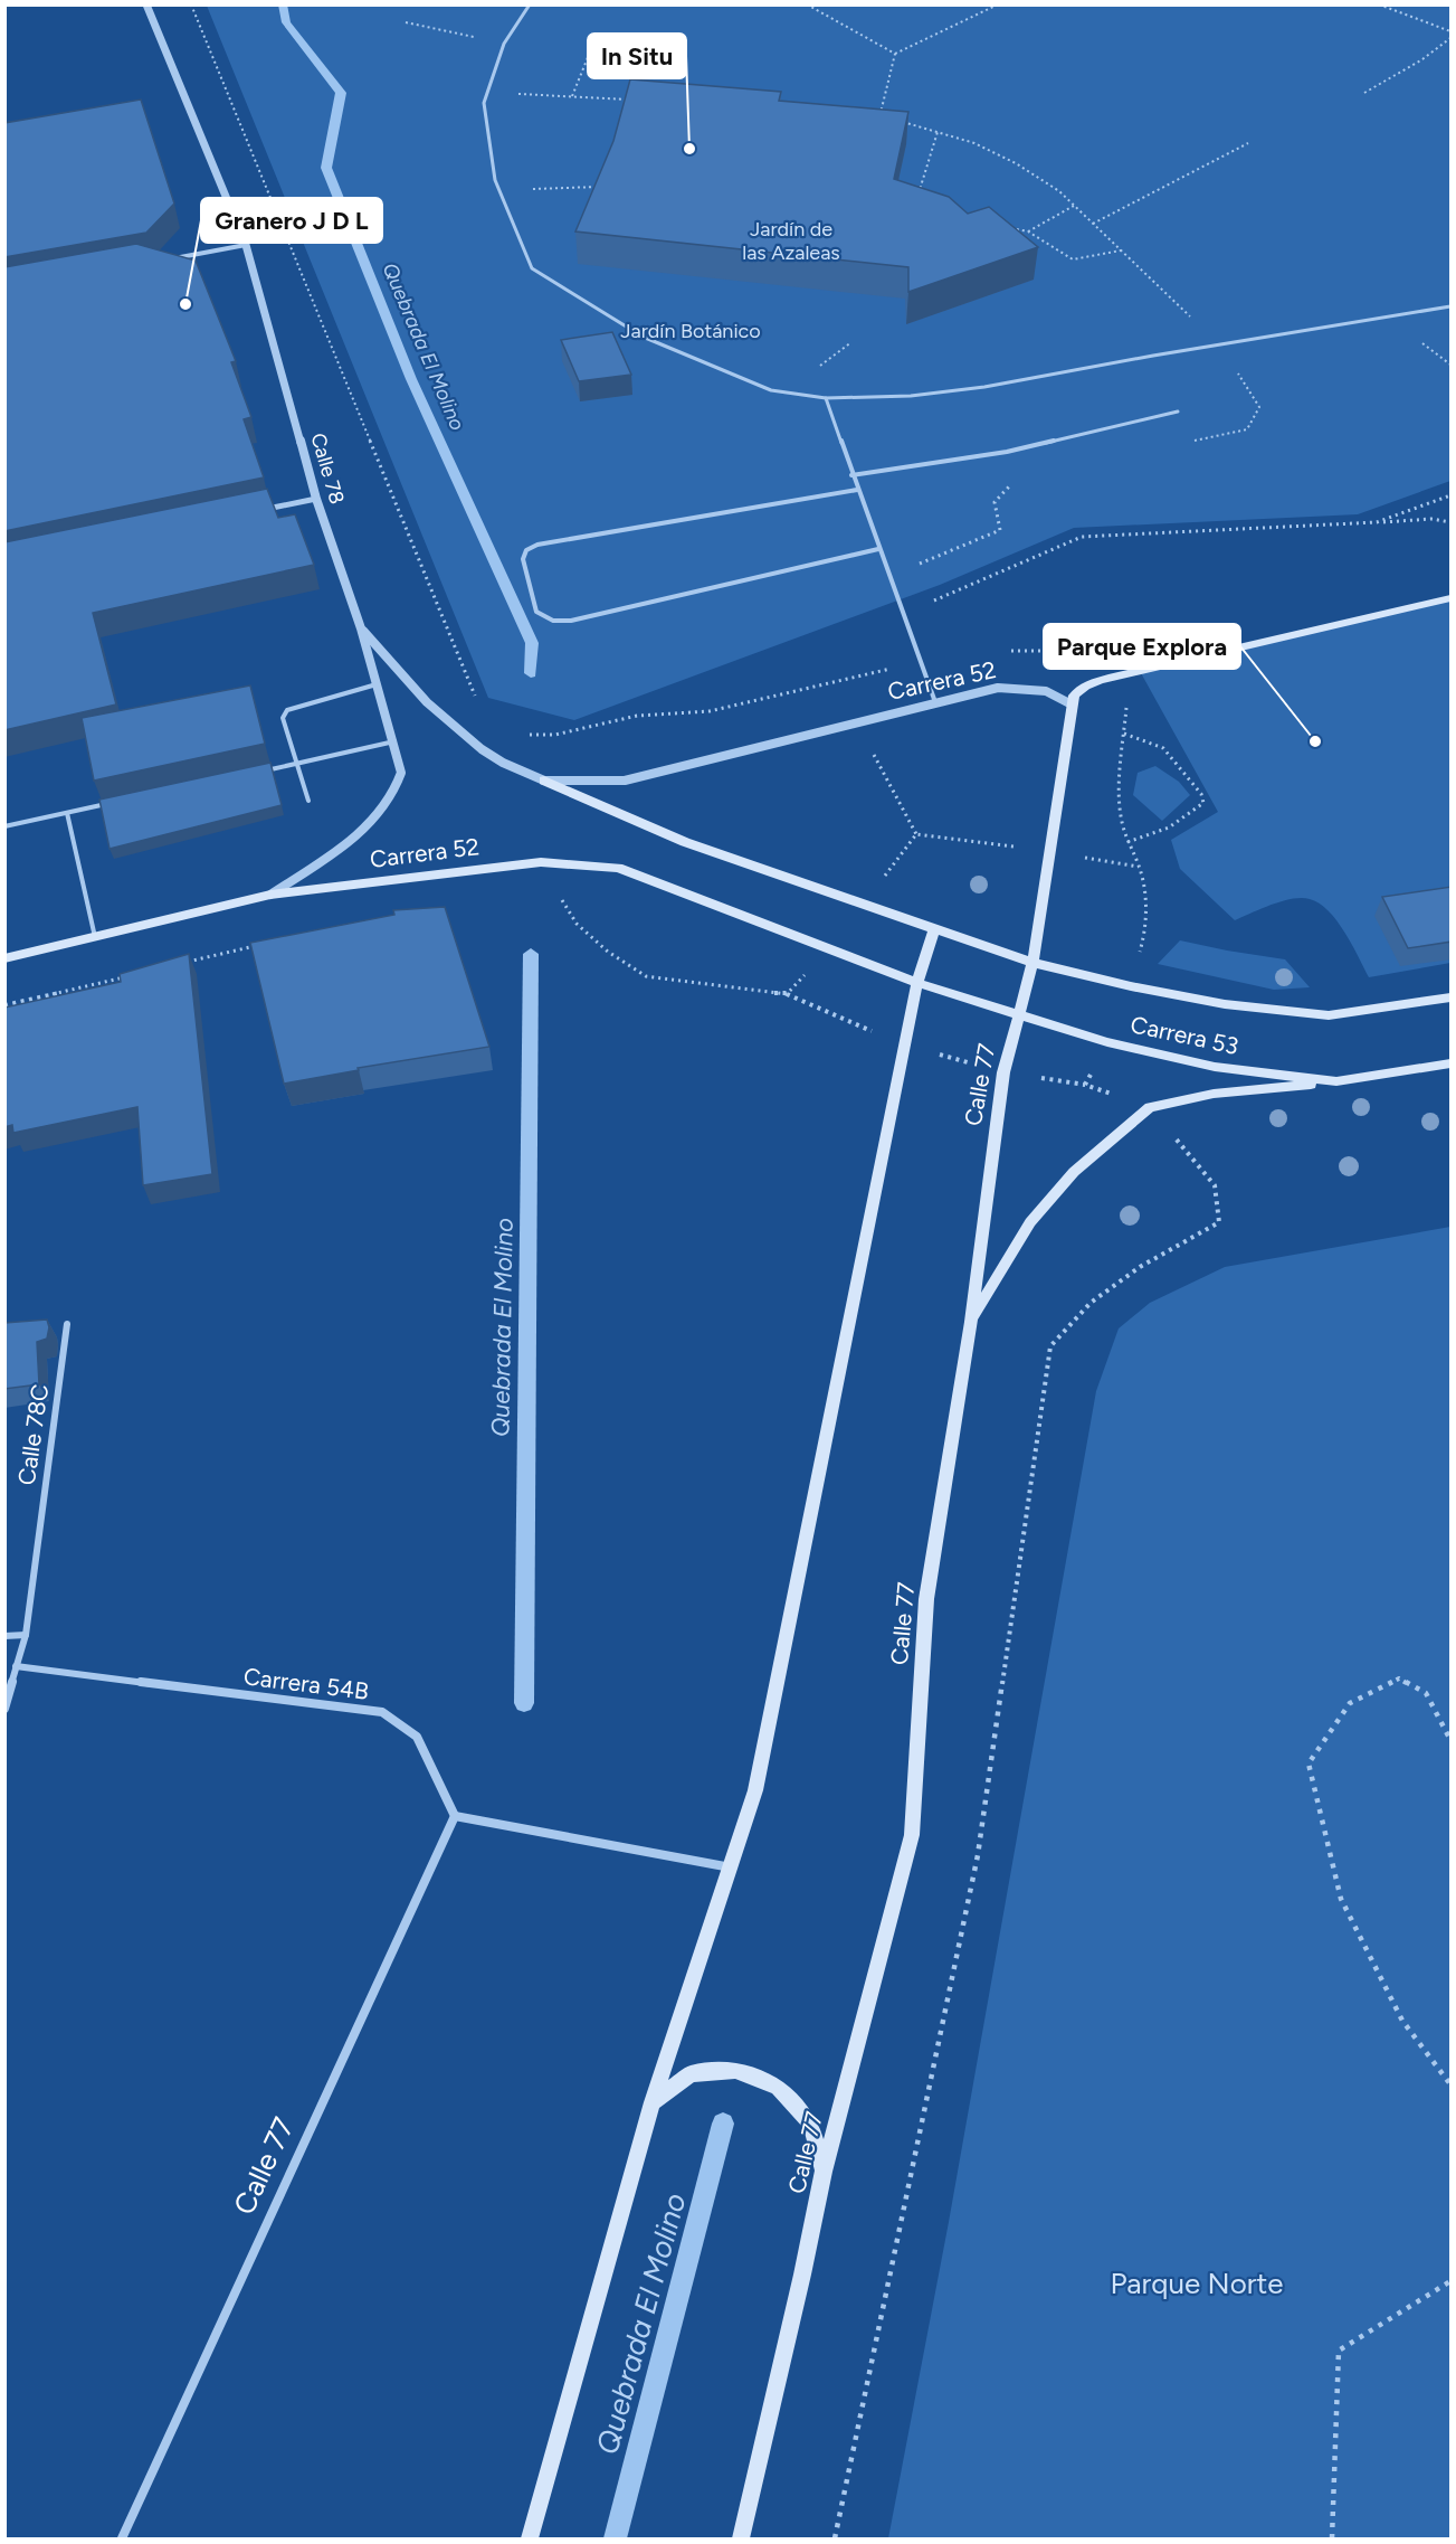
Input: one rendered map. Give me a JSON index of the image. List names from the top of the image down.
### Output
{
  "streets": {
    "main road": ["Carrera 52", "Carrera 53", "Calle 77"],
    "street": ["Calle 78", "Calle 78C", "Carrera 54B"]
  },
  "crossings": [
    ["Calle 78", "Carrera 52"],
    ["Carrera 52", "Carrera 53"],
    ["Carrera 52", "Calle 77"],
    ["Carrera 53", "Calle 77"],
    ["Calle 77", "Carrera 54B"],
    ["Calle 78C", "Carrera 54B"]
  ],
  "water": ["Quebrada El Molino"],
  "parks": ["Jardín de las Azaleas", "Jardín Botánico", "Parque Norte"],
  "places": ["In Situ", "Granero J D L", "Parque Explora"]
}
